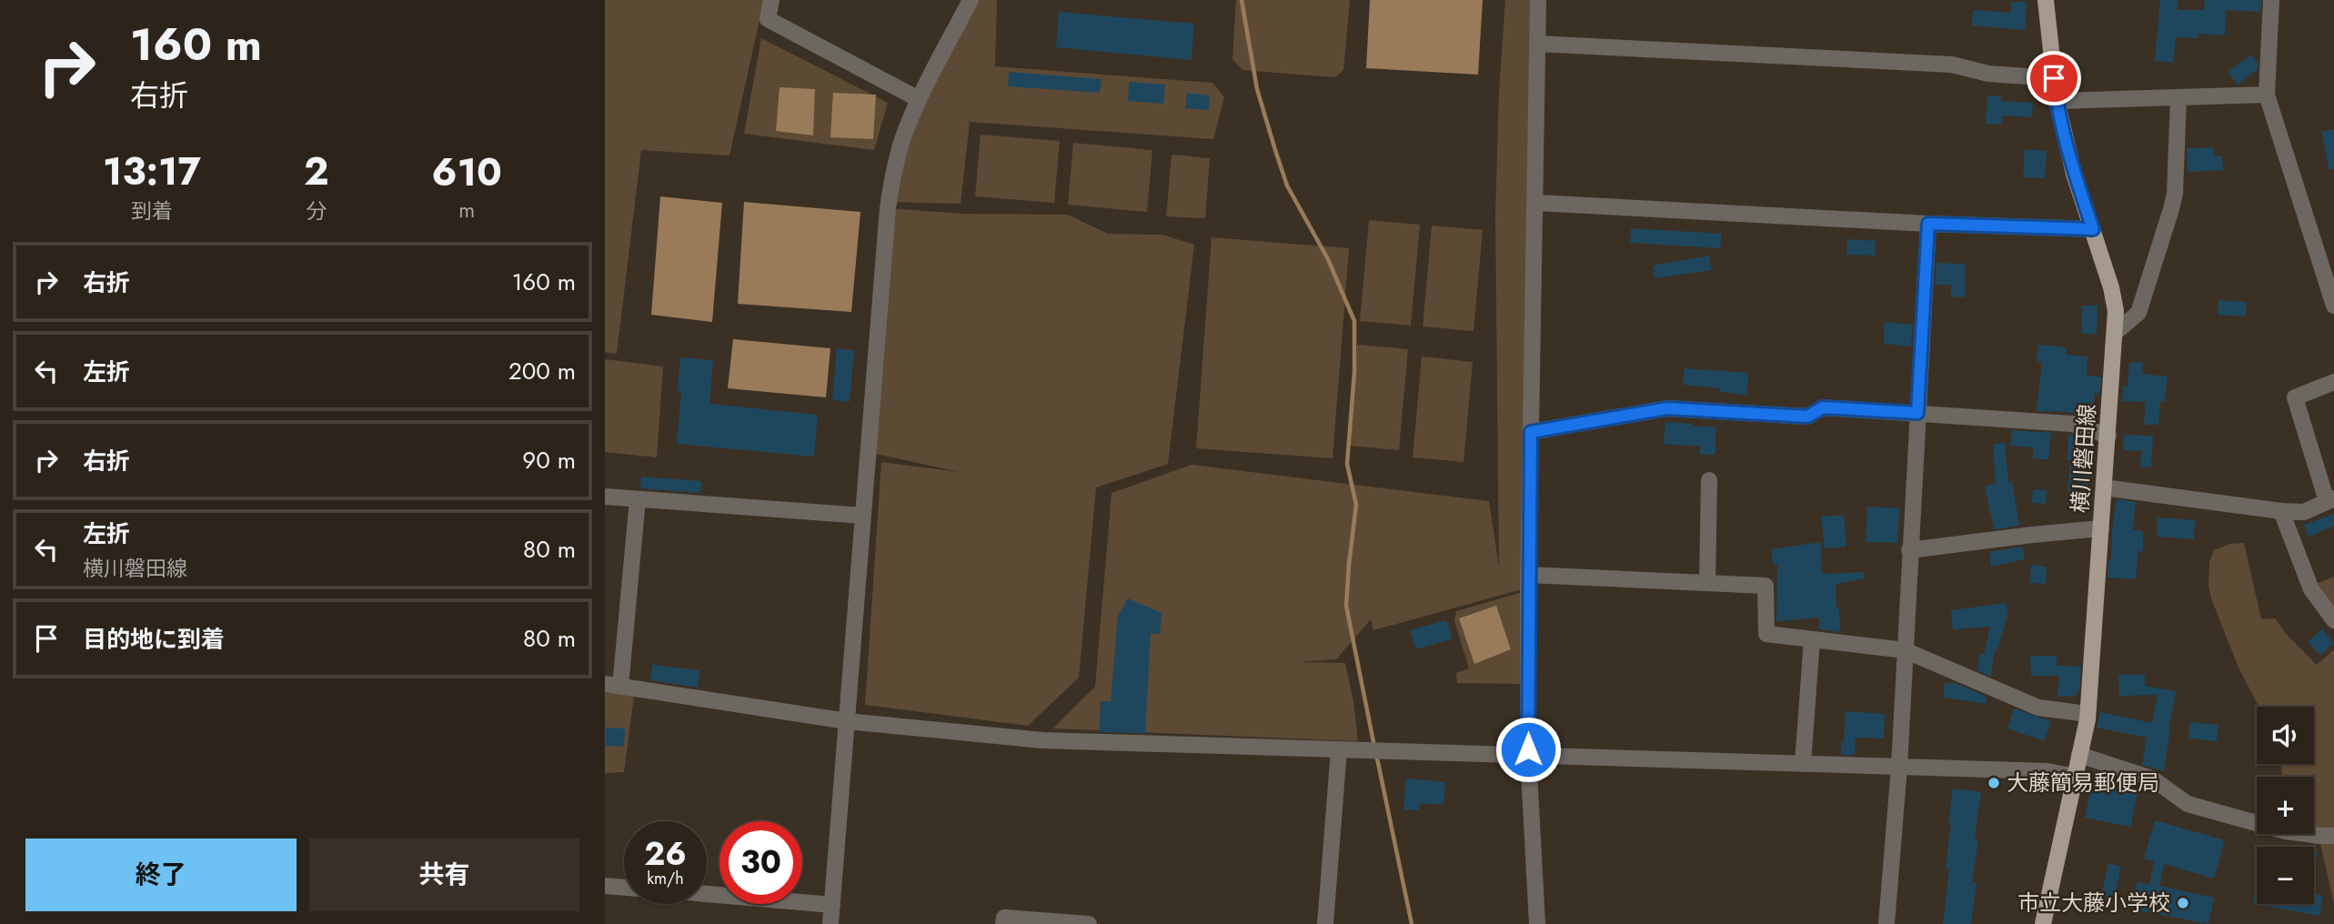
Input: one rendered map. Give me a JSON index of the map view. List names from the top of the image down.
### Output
{
  "streets": {
    "main road": ["横川磐田線"]
  },
  "places": ["大藤簡易郵便局", "市立大藤小学校"],
  "page": {
    "turn": ["160 m", "右折"],
    "eta": [
      "13:17",
      "到着",
      "2",
      "分",
      "610",
      "m"
    ],
    "list": [
      {
        "name": "右折",
        "value": "160 m"
      },
      {
        "name": "左折",
        "value": "200 m"
      },
      {
        "name": "右折",
        "value": "90 m"
      },
      {
        "name": "左折",
        "note": "横川磐田線",
        "value": "80 m"
      },
      {
        "name": "目的地に到着",
        "value": "80 m"
      }
    ],
    "map_buttons": ["+", "−"],
    "speed": "26 km/h",
    "limit": "30",
    "buttons": ["終了", "共有"]
  }
}
